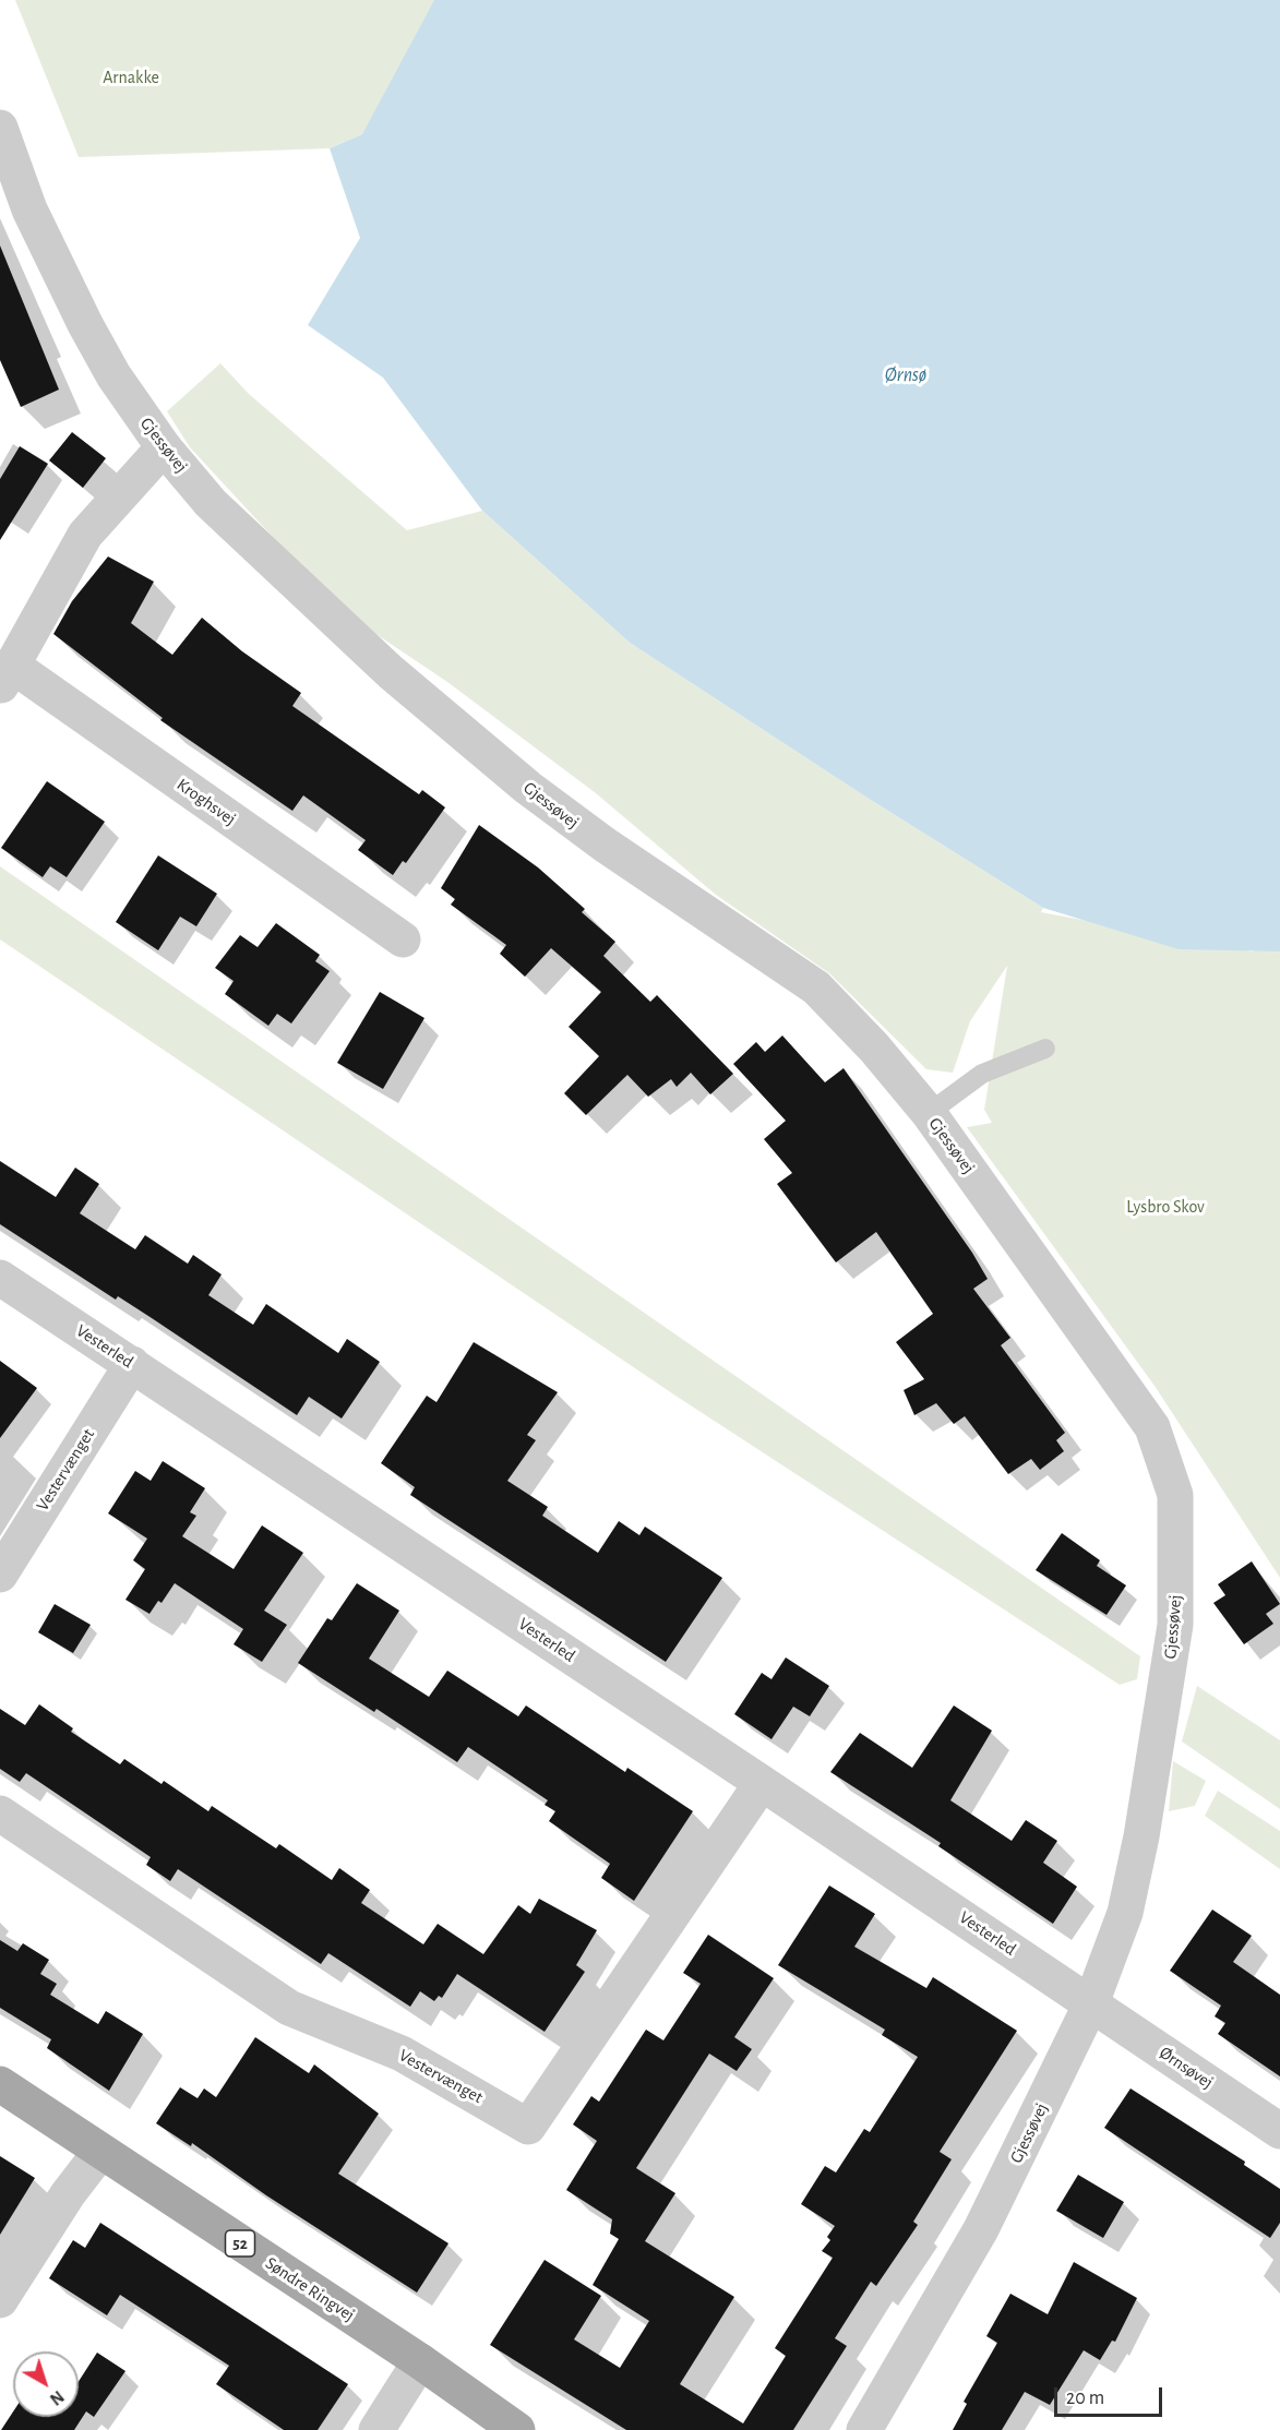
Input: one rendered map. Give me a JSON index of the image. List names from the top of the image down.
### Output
{
  "streets": {
    "main road": ["52", "Søndre Ringvej"],
    "street": [
      "Gjessøvej",
      "Kroghsvej",
      "Vesterled",
      "Vestervænget",
      "Ørnsøvej"
    ]
  },
  "crossings": [
    ["Gjessøvej", "Kroghsvej"],
    ["Gjessøvej", "Vesterled"],
    ["Gjessøvej", "Ørnsøvej"],
    ["Vesterled", "Vestervænget"],
    ["Vesterled", "Ørnsøvej"]
  ],
  "water": ["Ørnsø"],
  "parks": ["Arnakke", "Lysbro Skov"],
  "scale_bar": "20 m",
  "north": "bottom right"
}
